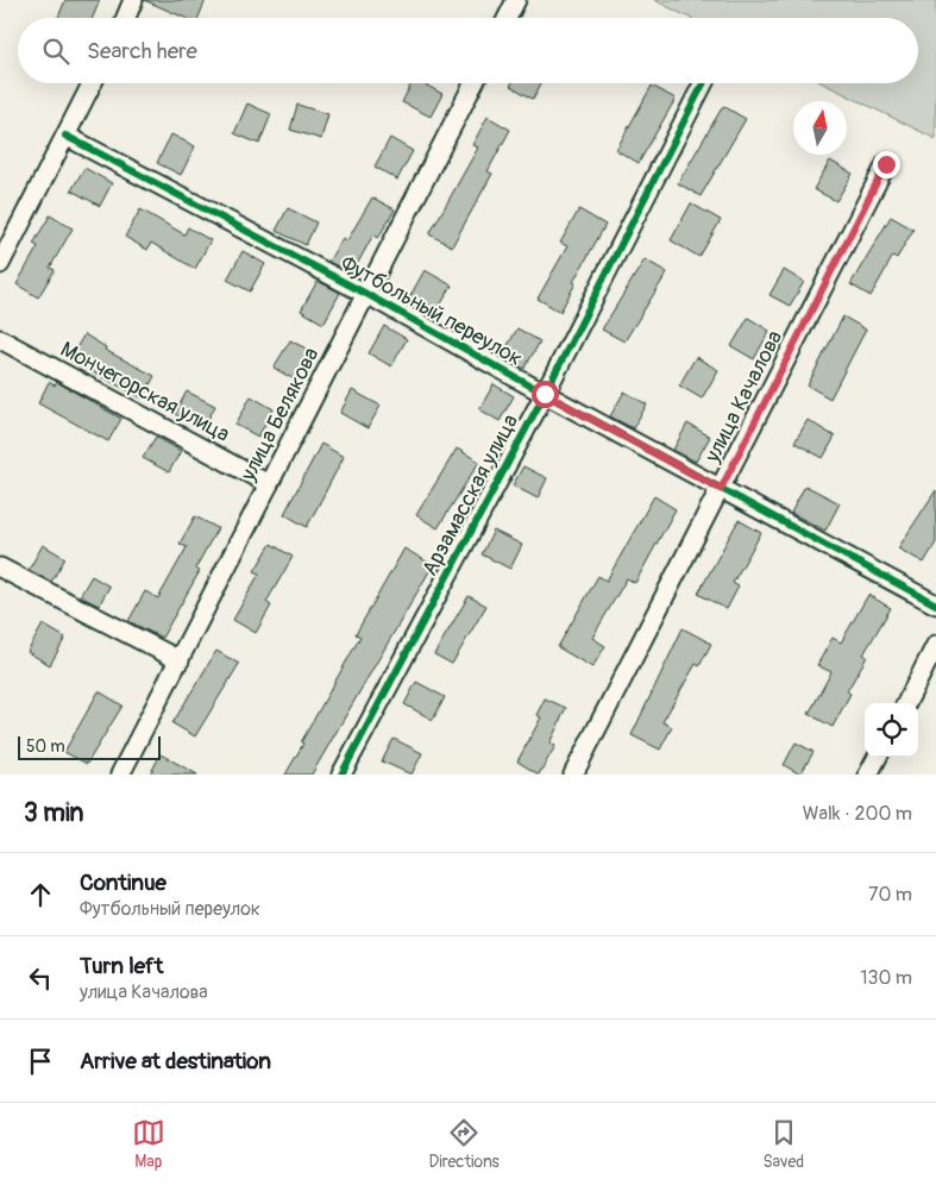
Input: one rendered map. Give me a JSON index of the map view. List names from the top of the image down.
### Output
{
  "streets": {
    "street": [
      "Футбольный переулок",
      "Мончегорская улица",
      "улица Качалова",
      "улица Белякова",
      "Арзамасская улица"
    ]
  },
  "crossings": [
    ["Футбольный переулок", "улица Качалова"],
    ["Футбольный переулок", "улица Белякова"],
    ["Футбольный переулок", "Арзамасская улица"],
    ["Мончегорская улица", "улица Белякова"]
  ],
  "scale_bar": "50 m",
  "north": "top",
  "page": {
    "search": "Search here",
    "scale": "50 m",
    "heading": ["3 min", "Walk · 200 m"],
    "list": [
      ["Continue", "Футбольный переулок", "70 m"],
      ["Turn left", "улица Качалова", "130 m"],
      "Arrive at destination"
    ],
    "nav": ["Map", "Directions", "Saved"]
  }
}
